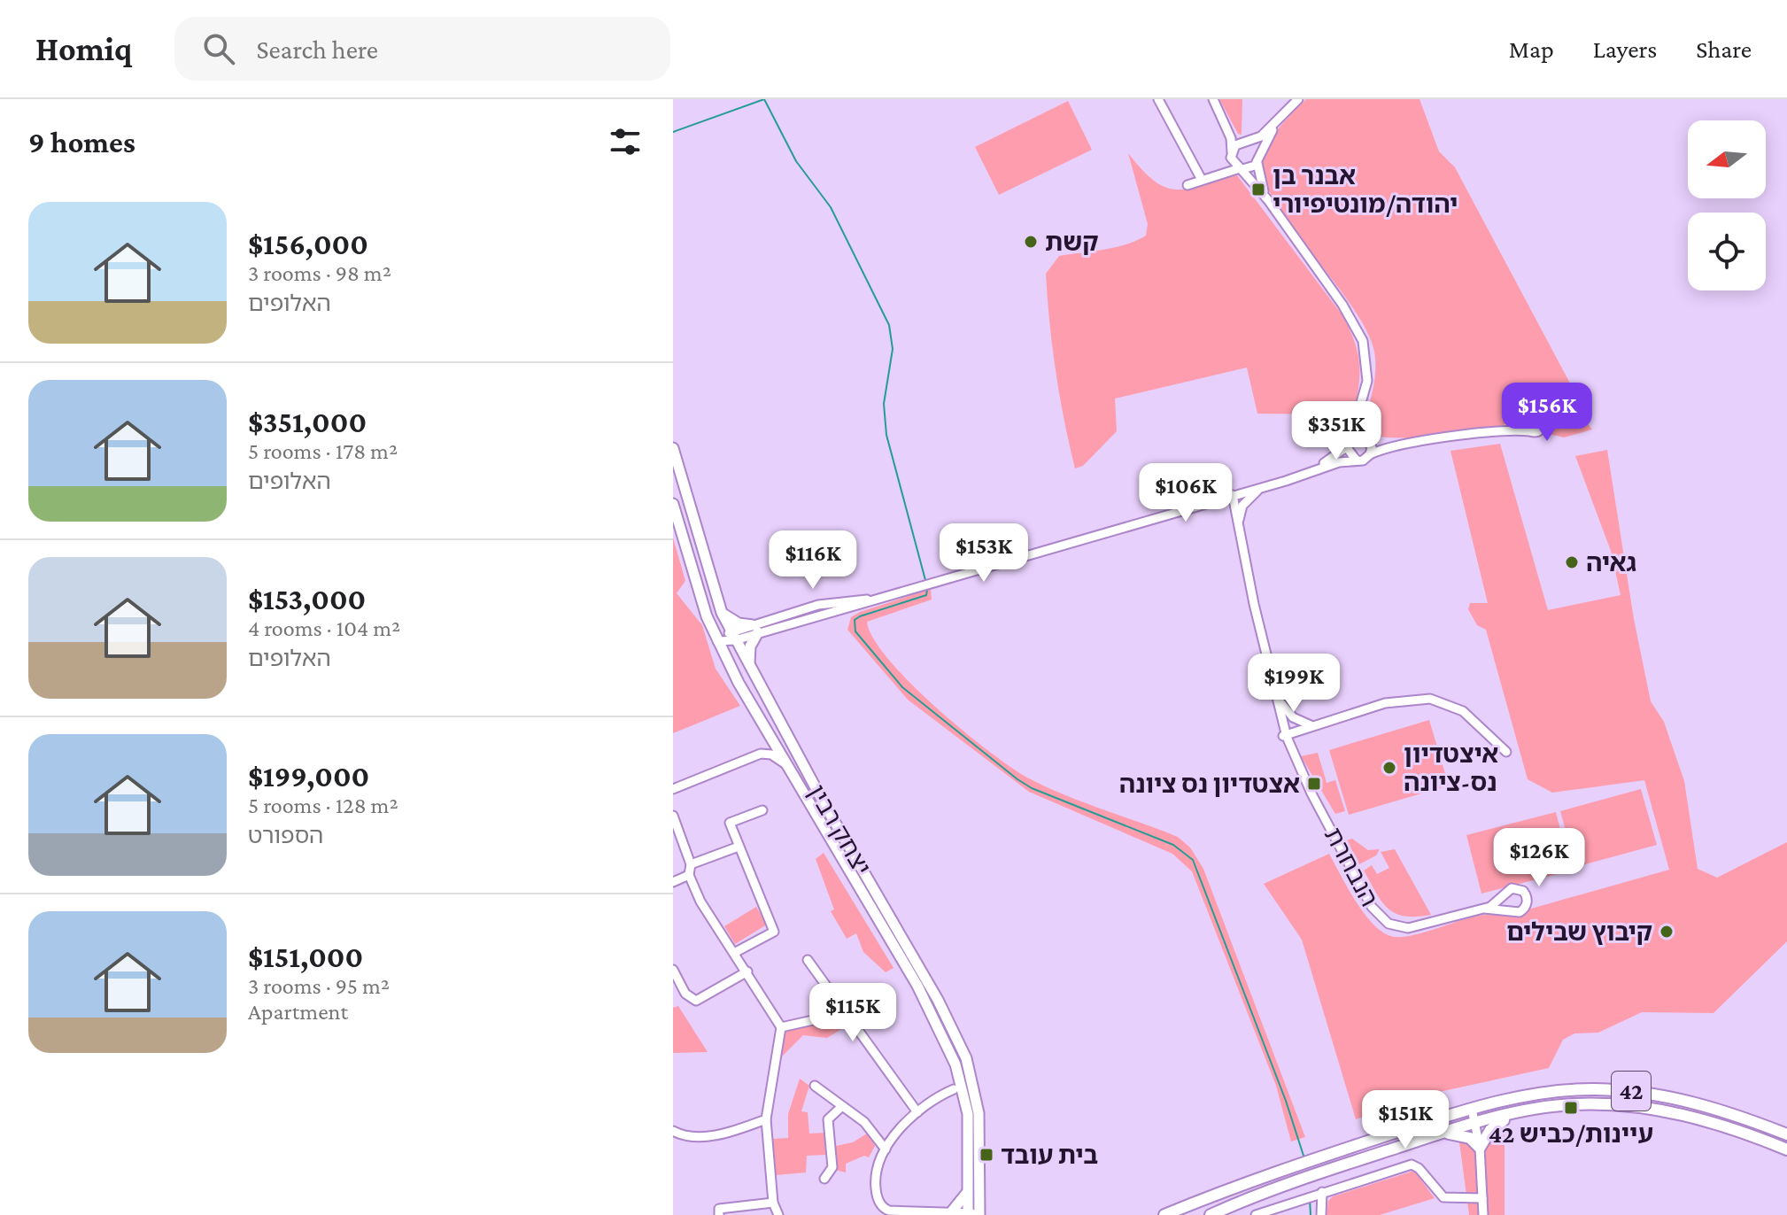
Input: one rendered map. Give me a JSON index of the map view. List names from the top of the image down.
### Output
{
  "streets": {
    "highway": ["42"],
    "main road": ["יצחק רבין"],
    "street": ["הנבחרת"]
  },
  "places": {
    "transit": [
      "אבנר בן יהודה/מונטיפיורי",
      "אצטדיון נס ציונה",
      "עיינות/כביש 42",
      "בית עובד"
    ],
    "other": [
      "קשת",
      "גאיה",
      "איצטדיון נס-ציונה",
      "קיבוץ שבילים"
    ]
  },
  "north": "left",
  "page": {
    "header": "Homiq",
    "search": "Search here",
    "nav": ["Map", "Layers", "Share"],
    "heading": "9 homes",
    "list": [
      {
        "name": "$156,000",
        "note": "3 rooms · 98 m² · האלופים"
      },
      {
        "name": "$351,000",
        "note": "5 rooms · 178 m² · האלופים"
      },
      {
        "name": "$153,000",
        "note": "4 rooms · 104 m² · האלופים"
      },
      {
        "name": "$199,000",
        "note": "5 rooms · 128 m² · הספורט"
      },
      {
        "name": "$151,000",
        "note": "3 rooms · 95 m² · Apartment"
      }
    ],
    "price": [
      "$156K",
      "$351K",
      "$106K",
      "$153K",
      "$116K",
      "$199K",
      "$126K",
      "$115K",
      "$151K"
    ]
  }
}
